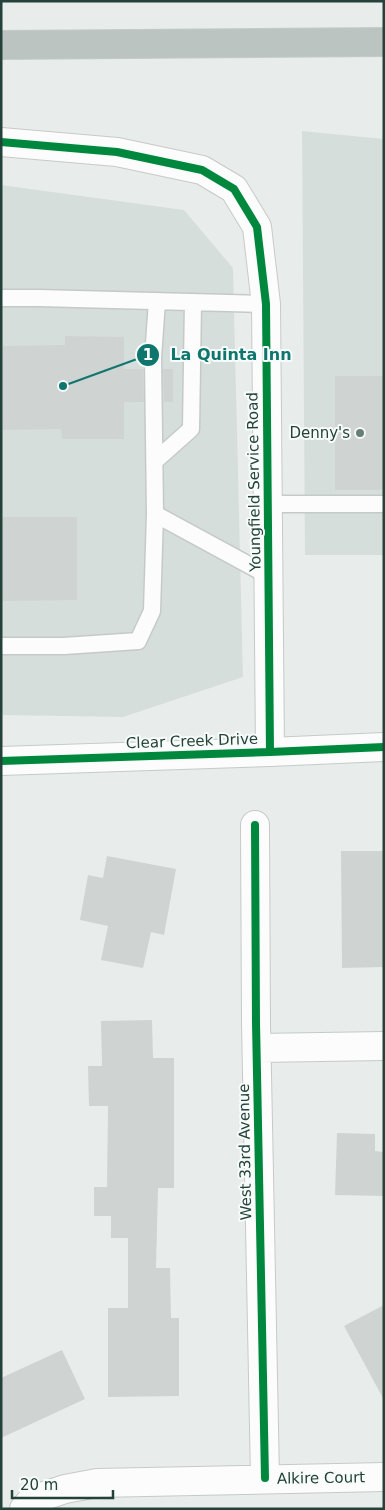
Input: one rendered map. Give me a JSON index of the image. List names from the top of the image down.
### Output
{
  "streets": {
    "street": [
      "Youngfield Service Road",
      "Clear Creek Drive",
      "West 33rd Avenue",
      "Alkire Court"
    ]
  },
  "crossings": [
    ["Youngfield Service Road", "Clear Creek Drive"],
    ["West 33rd Avenue", "Alkire Court"]
  ],
  "places": ["La Quinta Inn", "Denny's"],
  "scale_bar": "20 m"
}
